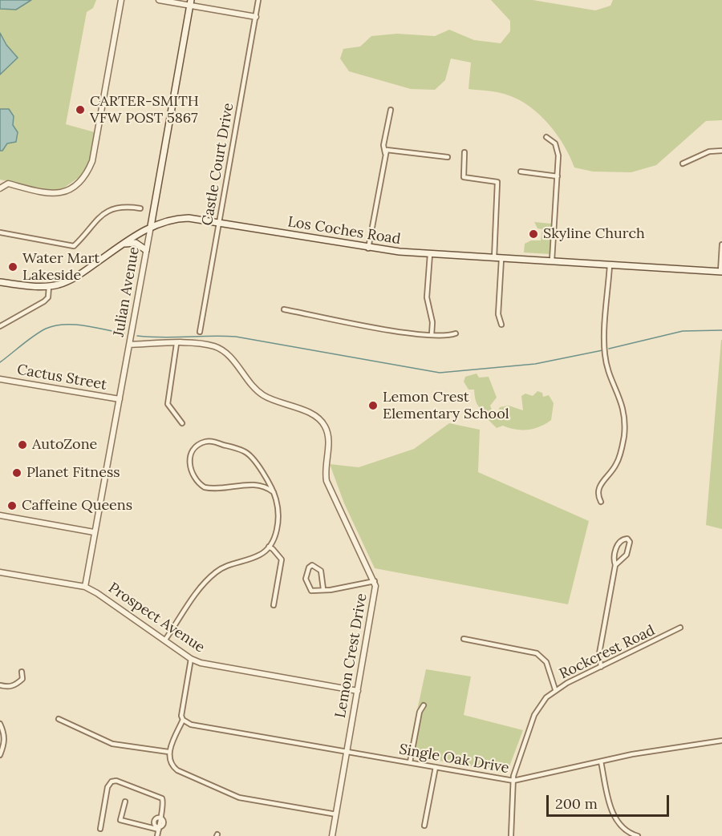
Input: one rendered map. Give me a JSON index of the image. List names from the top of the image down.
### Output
{
  "streets": {
    "main road": ["Los Coches Road", "Julian Avenue"],
    "street": [
      "Castle Court Drive",
      "Cactus Street",
      "Prospect Avenue",
      "Rockcrest Road",
      "Lemon Crest Drive",
      "Single Oak Drive"
    ]
  },
  "crossings": [
    ["Castle Court Drive", "Los Coches Road"],
    ["Los Coches Road", "Julian Avenue"],
    ["Julian Avenue", "Cactus Street"],
    ["Julian Avenue", "Prospect Avenue"],
    ["Julian Avenue", "Lemon Crest Drive"],
    ["Prospect Avenue", "Lemon Crest Drive"],
    ["Rockcrest Road", "Single Oak Drive"],
    ["Lemon Crest Drive", "Single Oak Drive"]
  ],
  "places": [
    "CARTER-SMITH VFW POST 5867",
    "Skyline Church",
    "Water Mart Lakeside",
    "Lemon Crest Elementary School",
    "AutoZone",
    "Planet Fitness",
    "Caffeine Queens"
  ],
  "scale_bar": "200 m"
}
